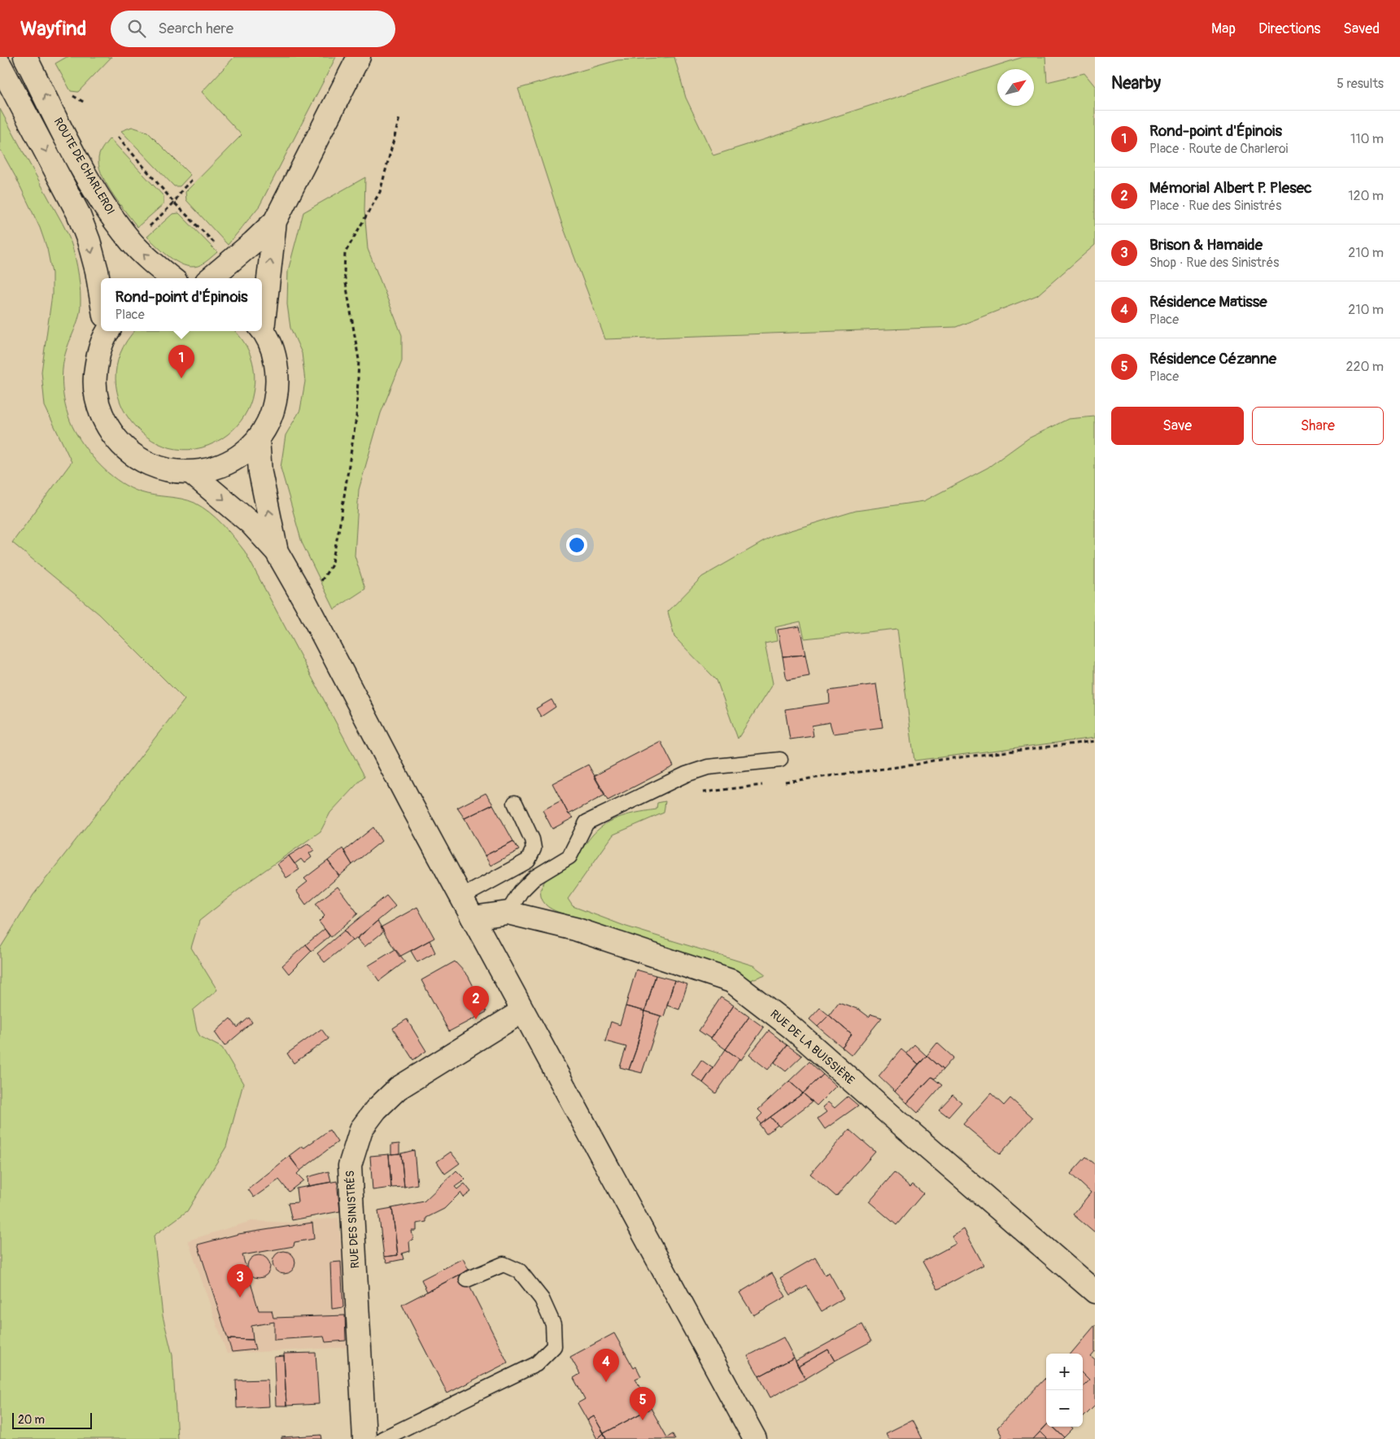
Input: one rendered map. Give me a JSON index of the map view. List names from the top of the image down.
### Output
{
  "streets": {
    "main road": ["ROUTE DE CHARLEROI", "RUE DE LA BUISSIÈRE", "RUE DES SINISTRÉS"]
  },
  "scale_bar": "20 m",
  "north": "top right",
  "page": {
    "header": "Wayfind",
    "search": "Search here",
    "nav": ["Map", "Directions", "Saved"],
    "heading": ["Nearby", "5 results"],
    "list": [
      {
        "mark": "1",
        "name": "Rond-point d'Épinois",
        "note": "Place · Route de Charleroi",
        "value": "110 m"
      },
      {
        "mark": "2",
        "name": "Mémorial Albert P. Plesec",
        "note": "Place · Rue des Sinistrés",
        "value": "120 m"
      },
      {
        "mark": "3",
        "name": "Brison & Hamaide",
        "note": "Shop · Rue des Sinistrés",
        "value": "210 m"
      },
      {
        "mark": "4",
        "name": "Résidence Matisse",
        "note": "Place",
        "value": "210 m"
      },
      {
        "mark": "5",
        "name": "Résidence Cézanne",
        "note": "Place",
        "value": "220 m"
      }
    ],
    "popup": ["Rond-point d'Épinois", "Place"],
    "pins": [
      "1",
      "2",
      "3",
      "4",
      "5"
    ],
    "buttons": ["Save", "Share"],
    "map_buttons": ["+", "−"],
    "scale": "20 m"
  }
}
